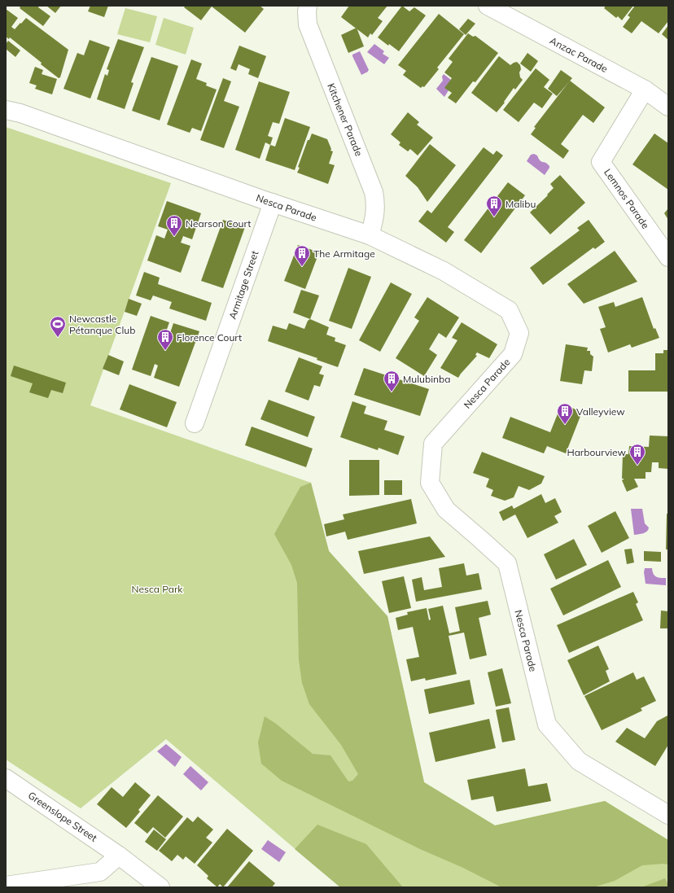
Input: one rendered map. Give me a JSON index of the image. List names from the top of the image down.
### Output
{
  "streets": {
    "street": [
      "Anzac Parade",
      "Kitchener Parade",
      "Lemnos Parade",
      "Nesca Parade",
      "Armitage Street",
      "Greenslope Street"
    ]
  },
  "crossings": [
    ["Anzac Parade", "Lemnos Parade"],
    ["Kitchener Parade", "Nesca Parade"],
    ["Nesca Parade", "Armitage Street"]
  ],
  "parks": ["Nesca Park"],
  "places": {
    "building": [
      "Malibu",
      "Nearson Court",
      "The Armitage",
      "Florence Court",
      "Mulubinba",
      "Valleyview",
      "Harbourview"
    ],
    "sports": ["Newcastle Pétanque Club"]
  }
}
